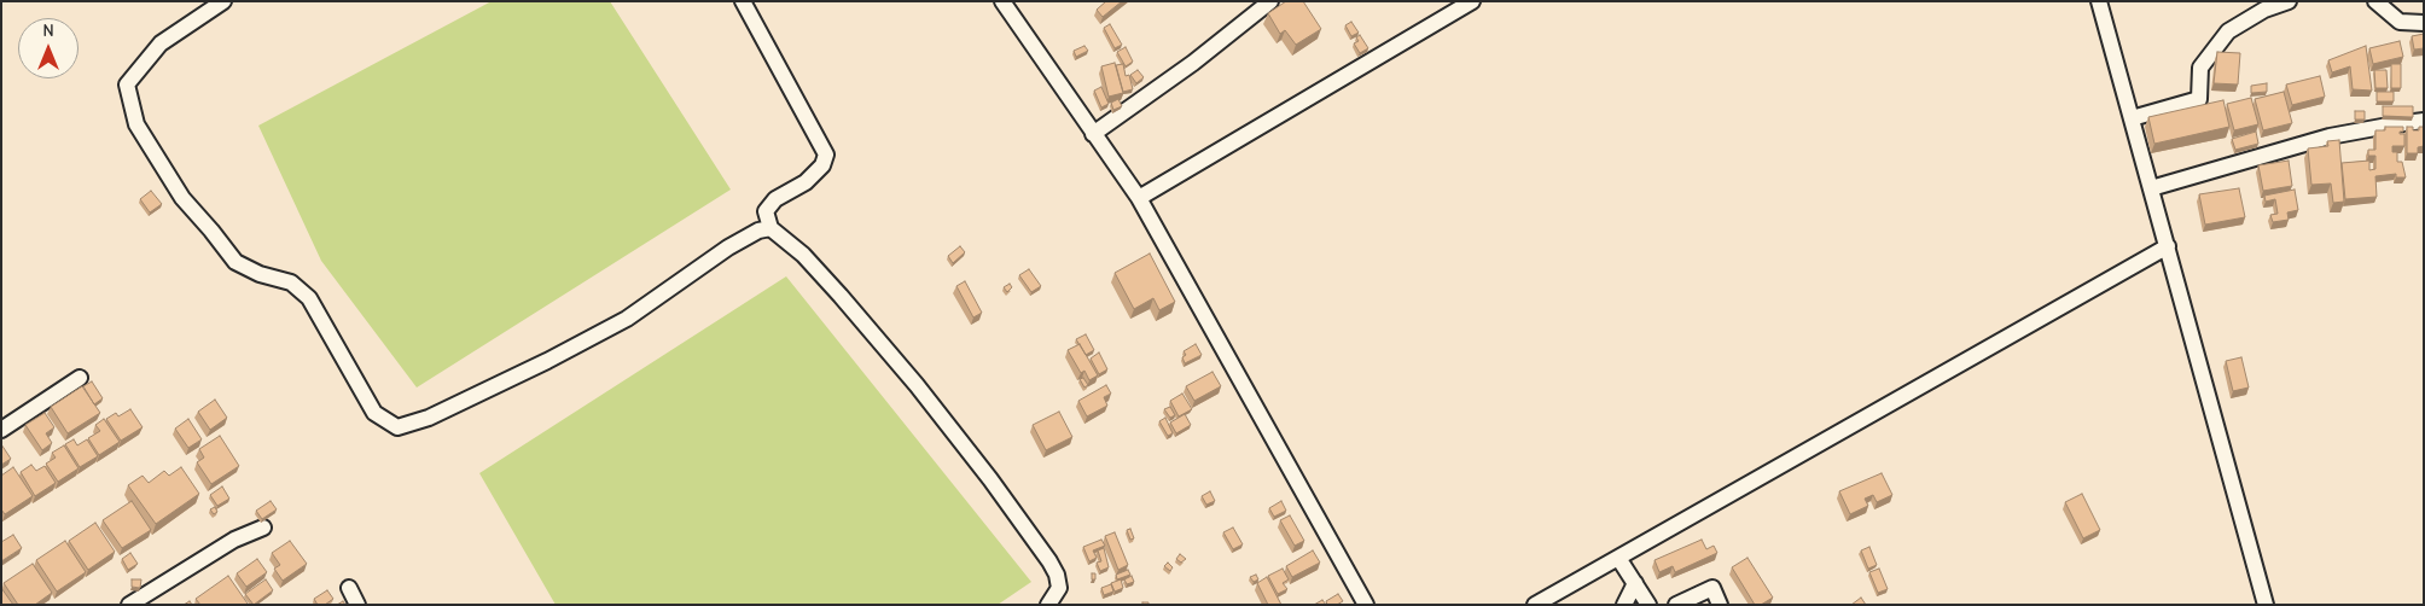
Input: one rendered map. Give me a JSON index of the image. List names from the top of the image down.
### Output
{
  "north": "top"
}
